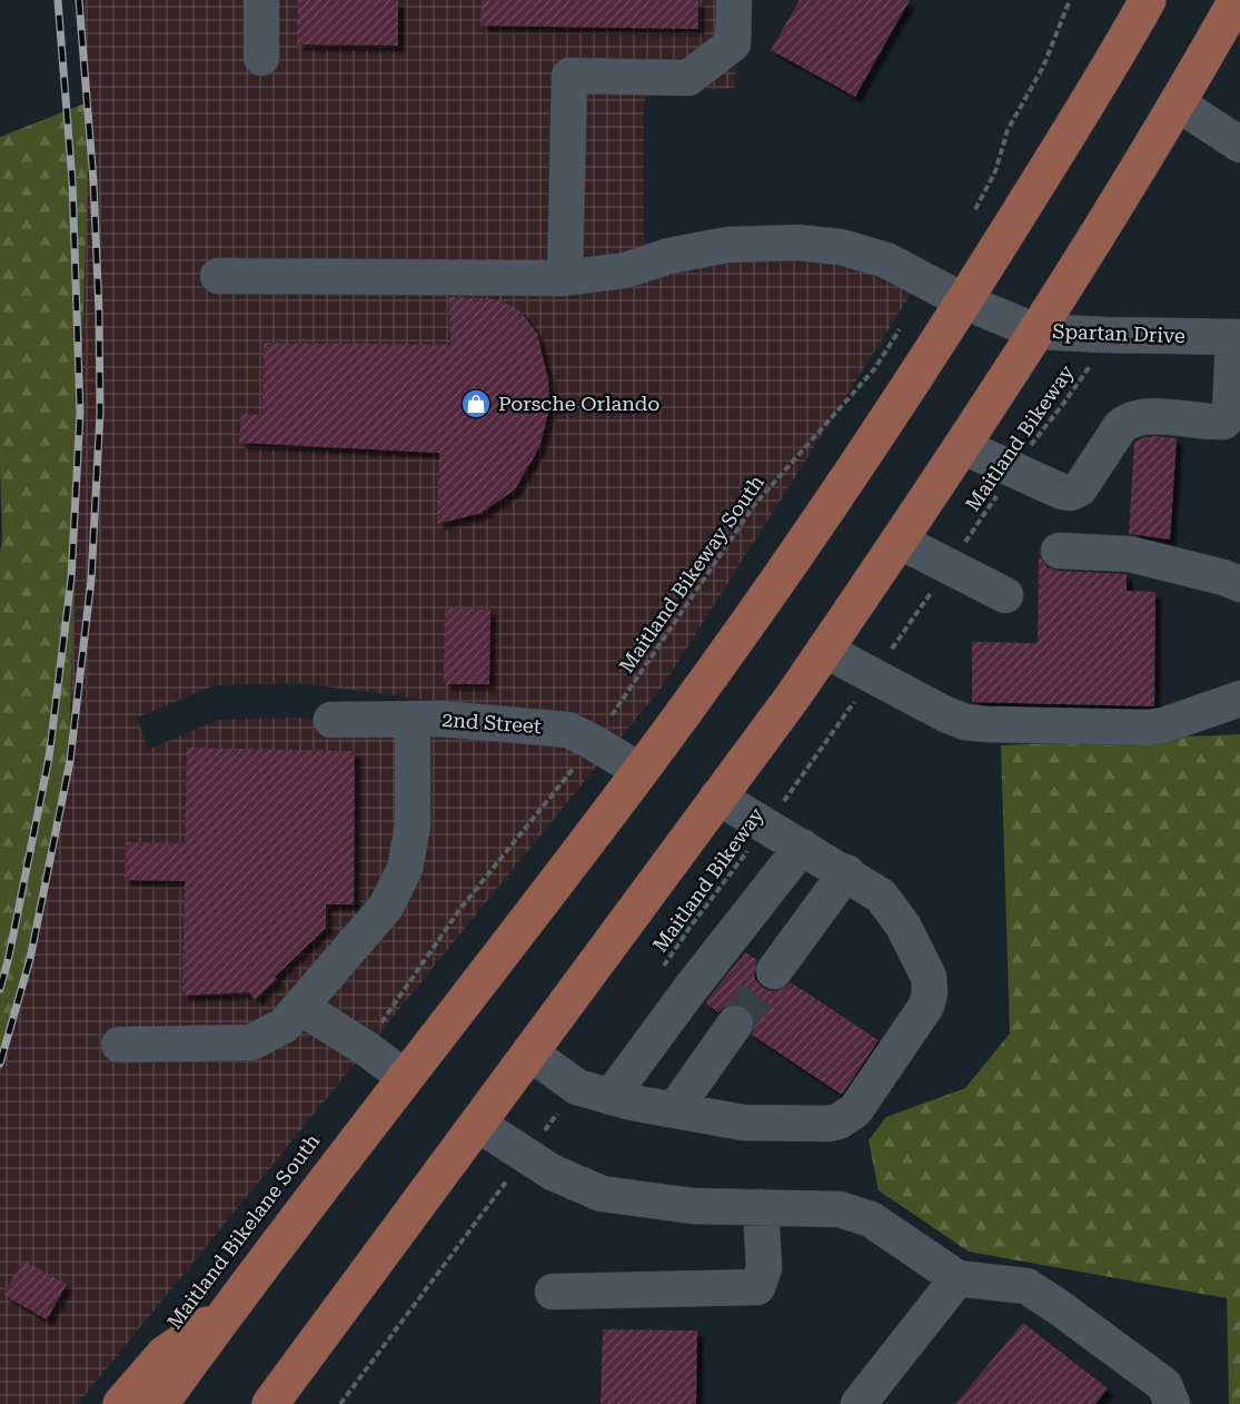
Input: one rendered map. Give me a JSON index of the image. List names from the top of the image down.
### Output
{
  "streets": {
    "street": ["Spartan Drive", "2nd Street"],
    "path": ["Maitland Bikeway", "Maitland Bikeway South"]
  },
  "places": {
    "shop": ["Porsche Orlando"]
  }
}
